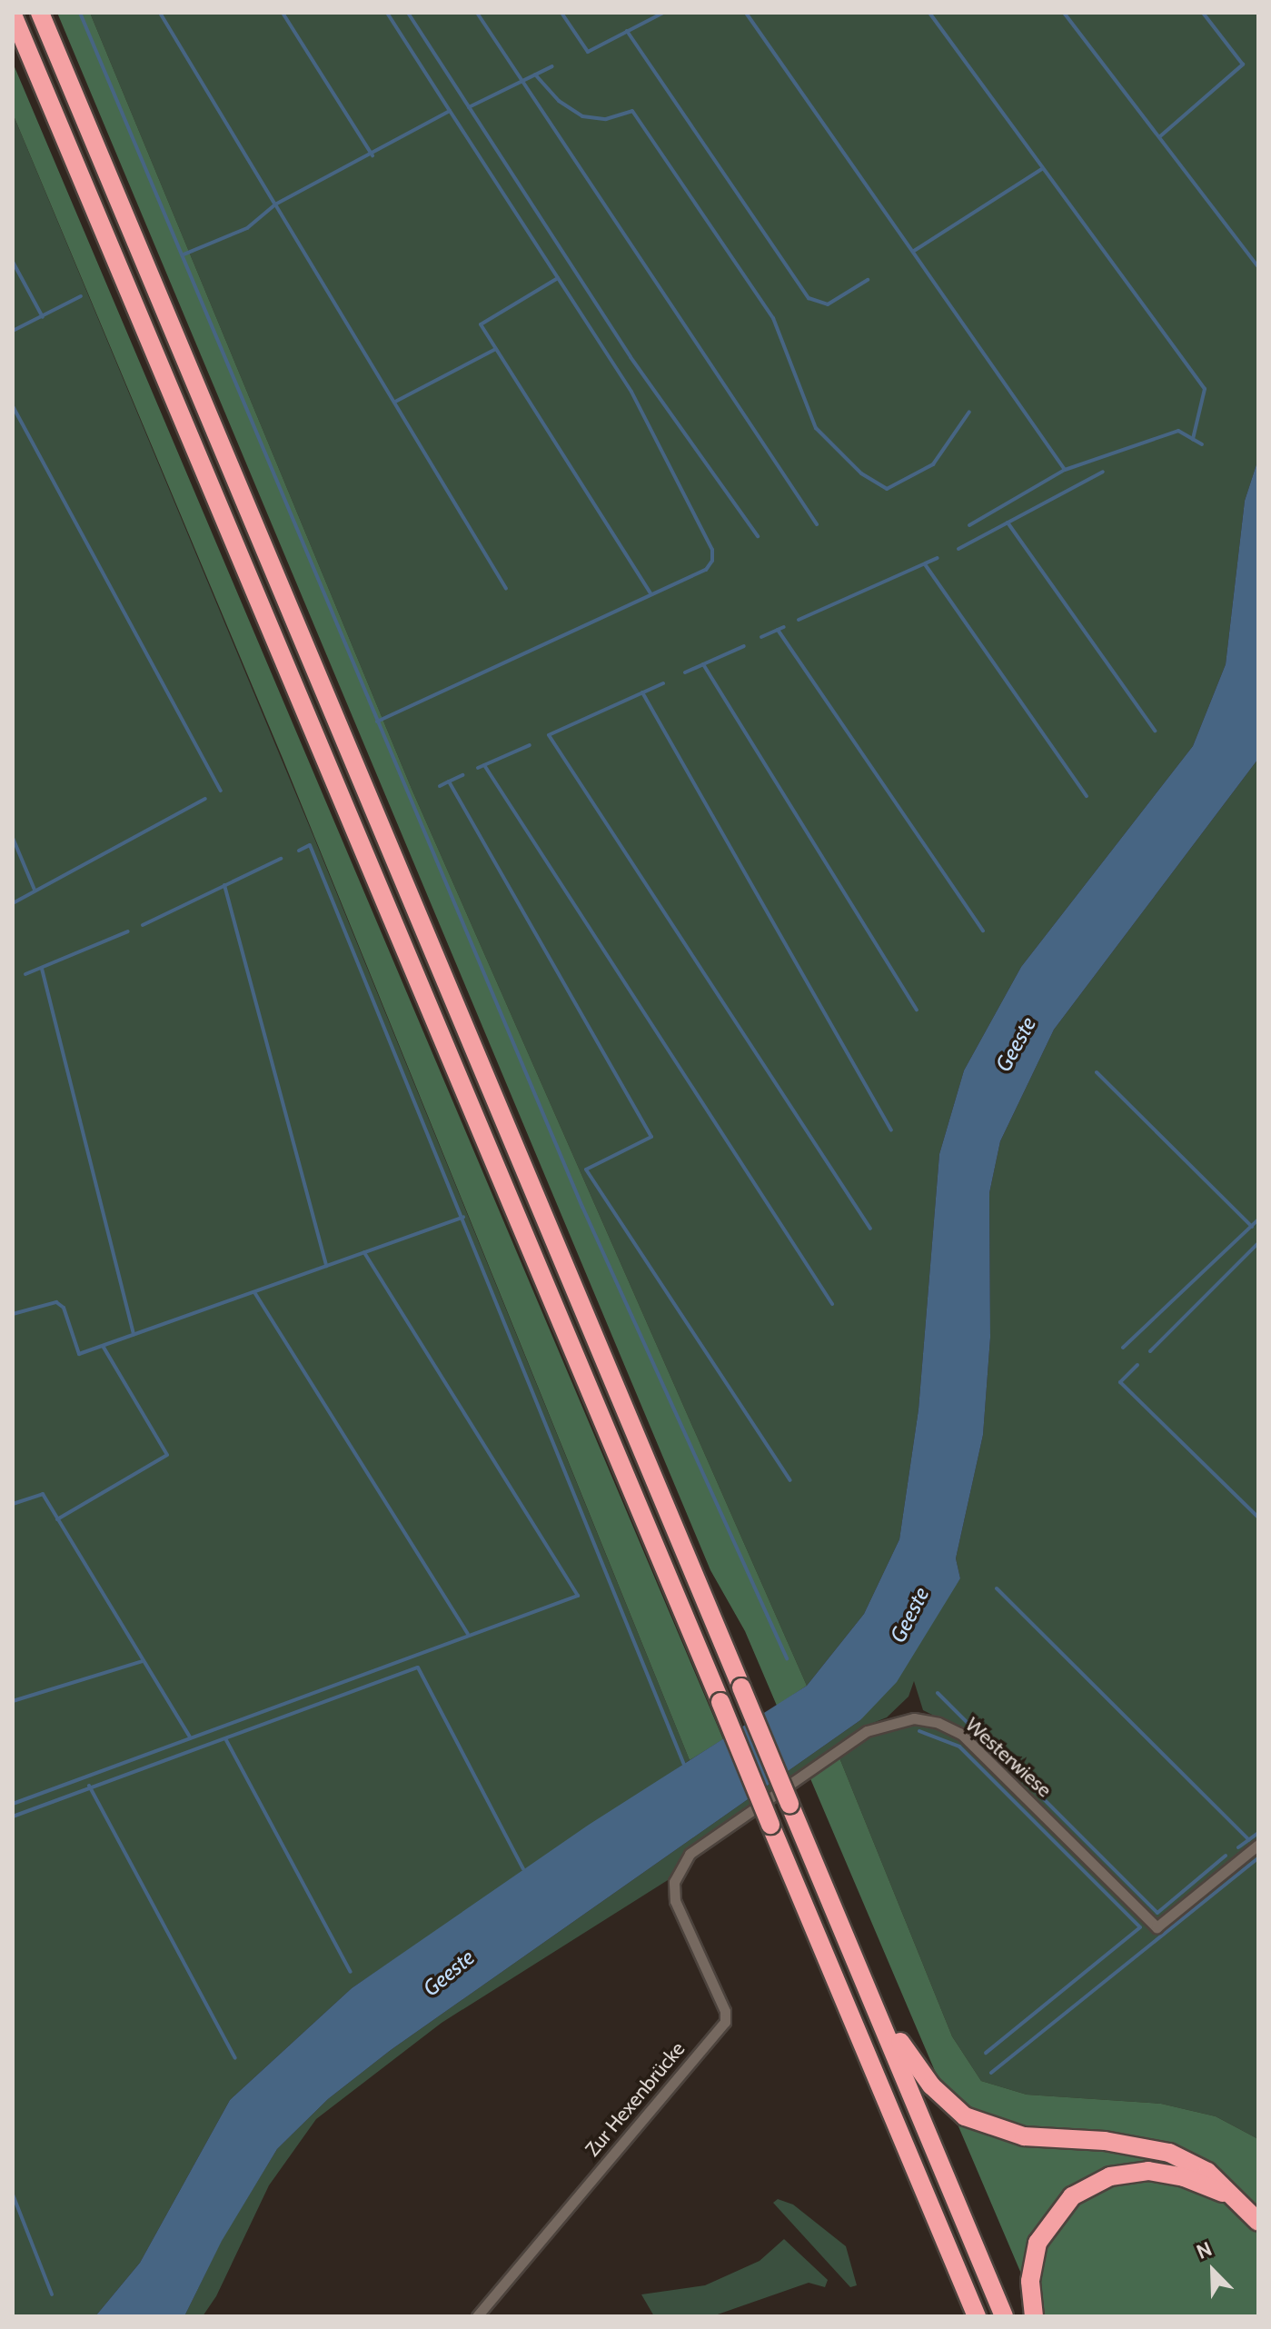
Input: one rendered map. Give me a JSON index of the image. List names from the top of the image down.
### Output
{
  "streets": {
    "street": ["Westerwiese", "Zur Hexenbrücke"]
  },
  "crossings": [
    ["Westerwiese", "Zur Hexenbrücke"]
  ],
  "water": ["Geeste"],
  "north": "top left"
}
